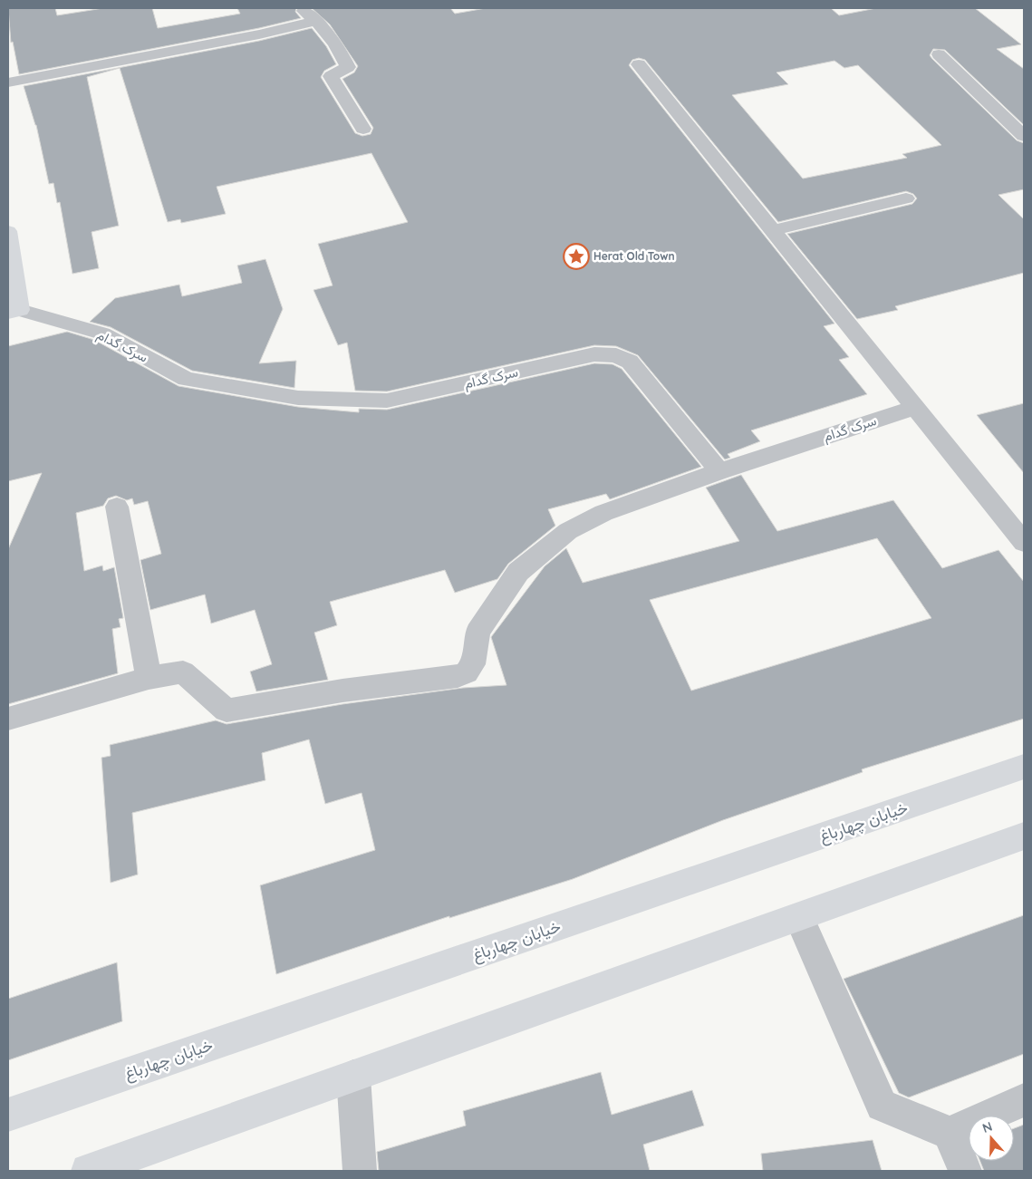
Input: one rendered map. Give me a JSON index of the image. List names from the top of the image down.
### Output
{
  "streets": {
    "street": ["سرک گدام", "خیابان چهارباغ"]
  },
  "places": {
    "place": ["Herat Old Town"]
  },
  "north": "top"
}
